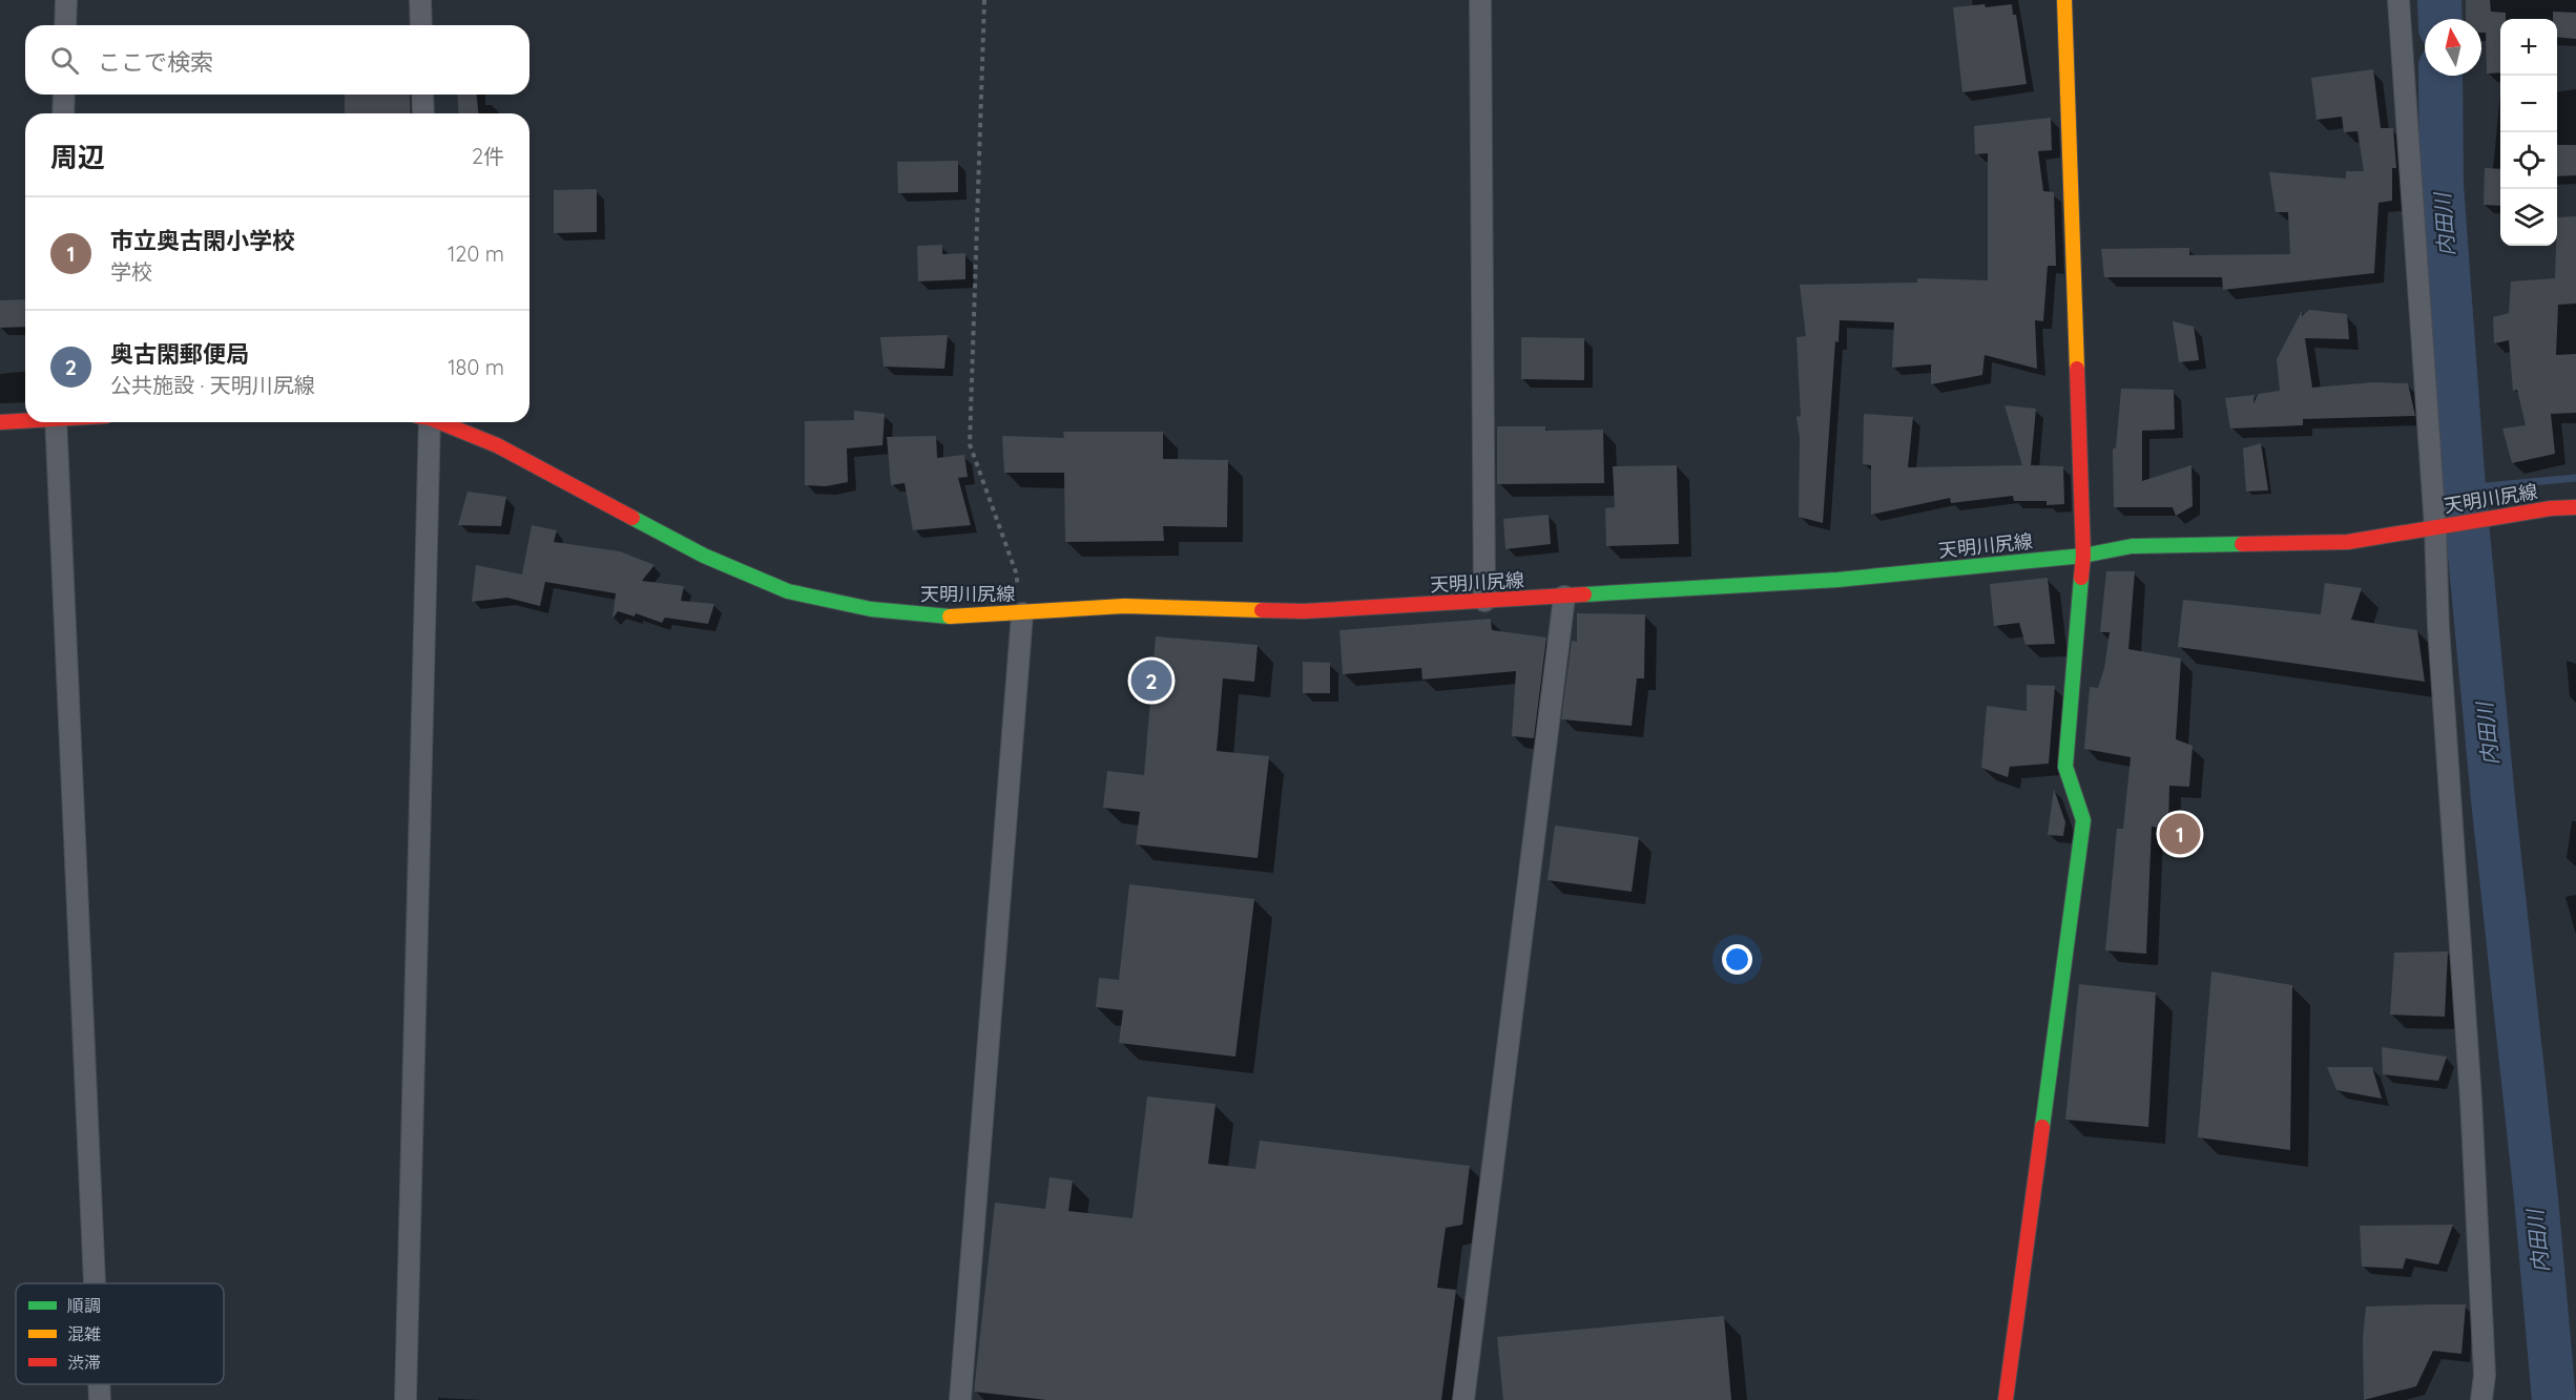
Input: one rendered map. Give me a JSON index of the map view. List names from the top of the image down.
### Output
{
  "streets": {
    "main road": ["天明川尻線"]
  },
  "water": ["内田川"],
  "legend": ["順調", "混雑", "渋滞"],
  "north": "top",
  "page": {
    "map_buttons": ["+", "−"],
    "search": "ここで検索",
    "heading": ["周辺", "2件"],
    "list": [
      {
        "mark": "1",
        "name": "市立奥古閑小学校",
        "note": "学校",
        "value": "120 m"
      },
      {
        "mark": "2",
        "name": "奥古閑郵便局",
        "note": "公共施設 · 天明川尻線",
        "value": "180 m"
      }
    ],
    "pins": ["2", "1"]
  }
}
